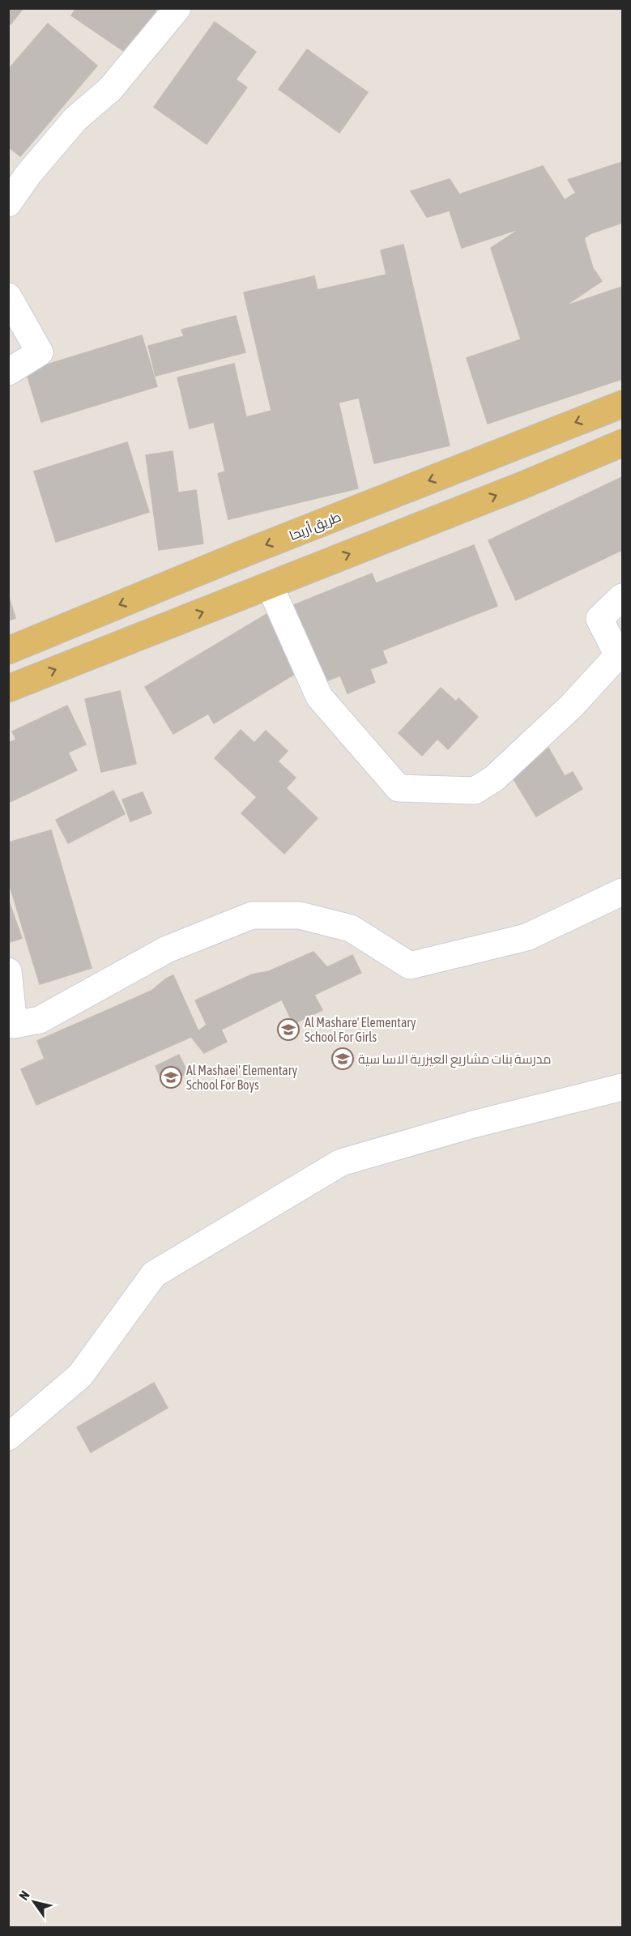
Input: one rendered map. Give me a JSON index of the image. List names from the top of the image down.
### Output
{
  "streets": {
    "main road": ["طريق أريحا"]
  },
  "places": {
    "school or university": ["Al Mashare' Elementary School For Girls", "مدرسة بنات مشاريع العيزرية الاسا سية", "Al Mashaei' Elementary School For Boys"]
  },
  "north": "top left"
}
